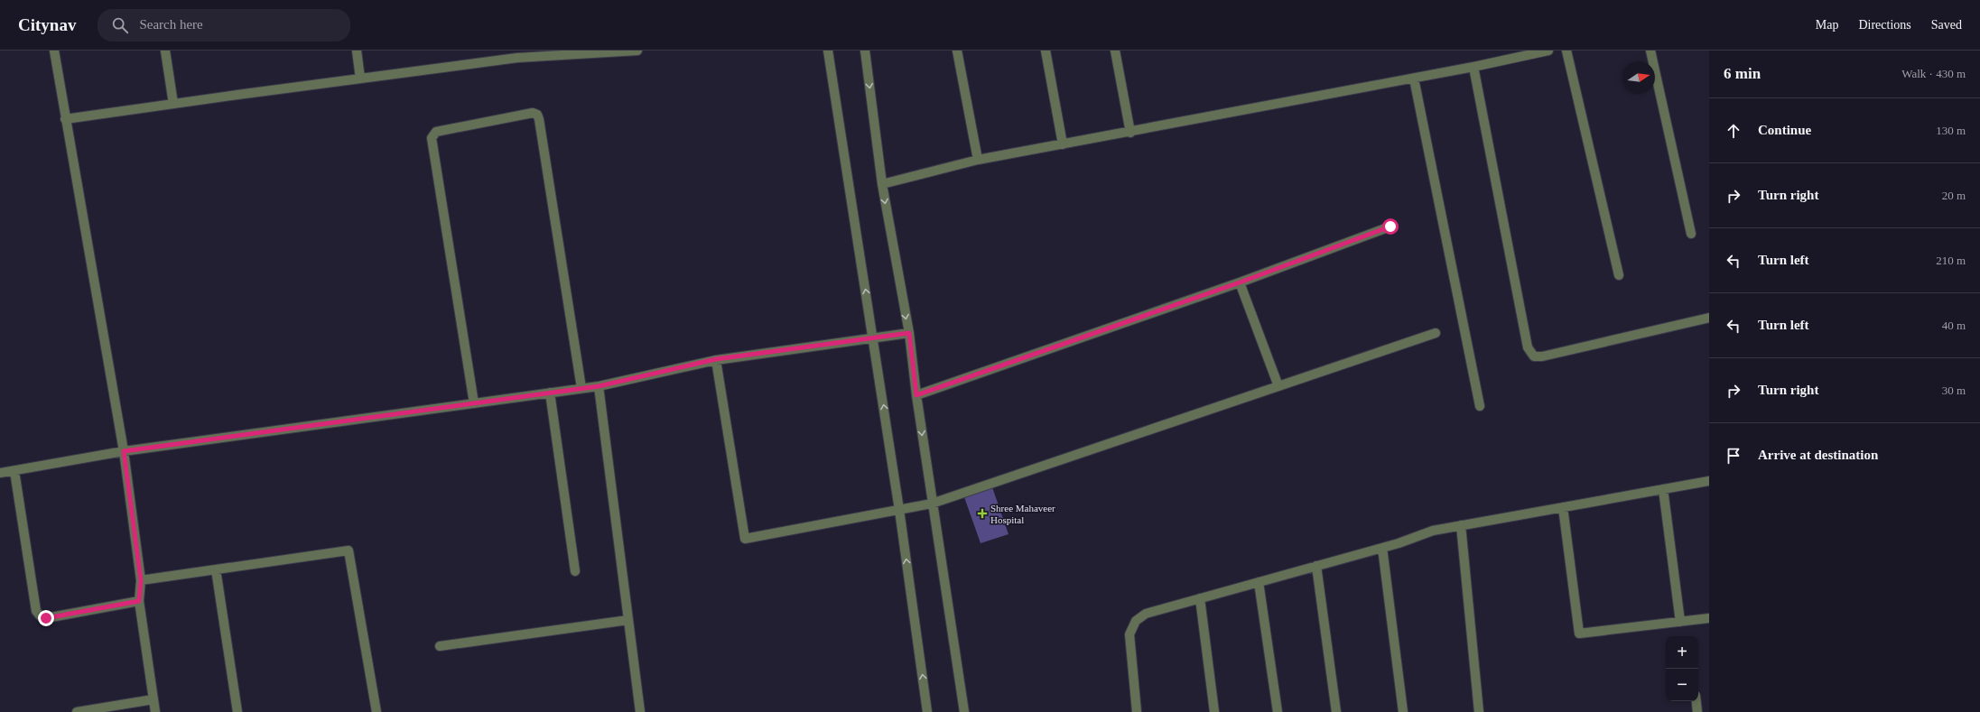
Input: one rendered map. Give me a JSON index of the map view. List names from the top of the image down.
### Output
{
  "places": {
    "health": ["Shree Mahaveer Hospital"]
  },
  "north": "right",
  "page": {
    "header": "Citynav",
    "search": "Search here",
    "nav": ["Map", "Directions", "Saved"],
    "heading": ["6 min", "Walk · 430 m"],
    "list": [
      ["Continue", "130 m"],
      ["Turn right", "20 m"],
      ["Turn left", "210 m"],
      ["Turn left", "40 m"],
      ["Turn right", "30 m"],
      "Arrive at destination"
    ],
    "map_buttons": ["+", "−"]
  }
}
